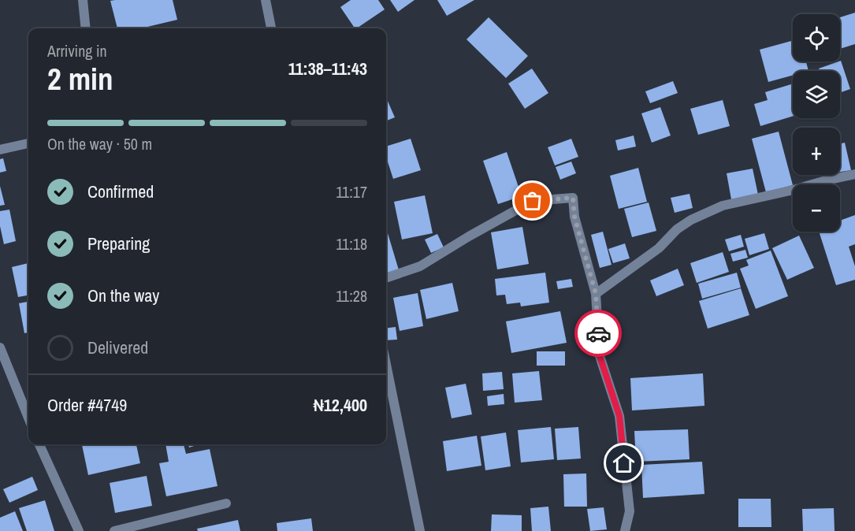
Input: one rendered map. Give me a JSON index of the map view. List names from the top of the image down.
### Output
{
  "page": {
    "map_buttons": ["+", "−"],
    "heading": ["2 min", "Arriving in", "11:38–11:43"],
    "panel": ["Order #4749", "₦12,400"],
    "bar": "On the way · 50 m",
    "list": [
      ["Confirmed", "11:17"],
      ["Preparing", "11:18"],
      ["On the way", "11:28"],
      "Delivered"
    ]
  }
}
